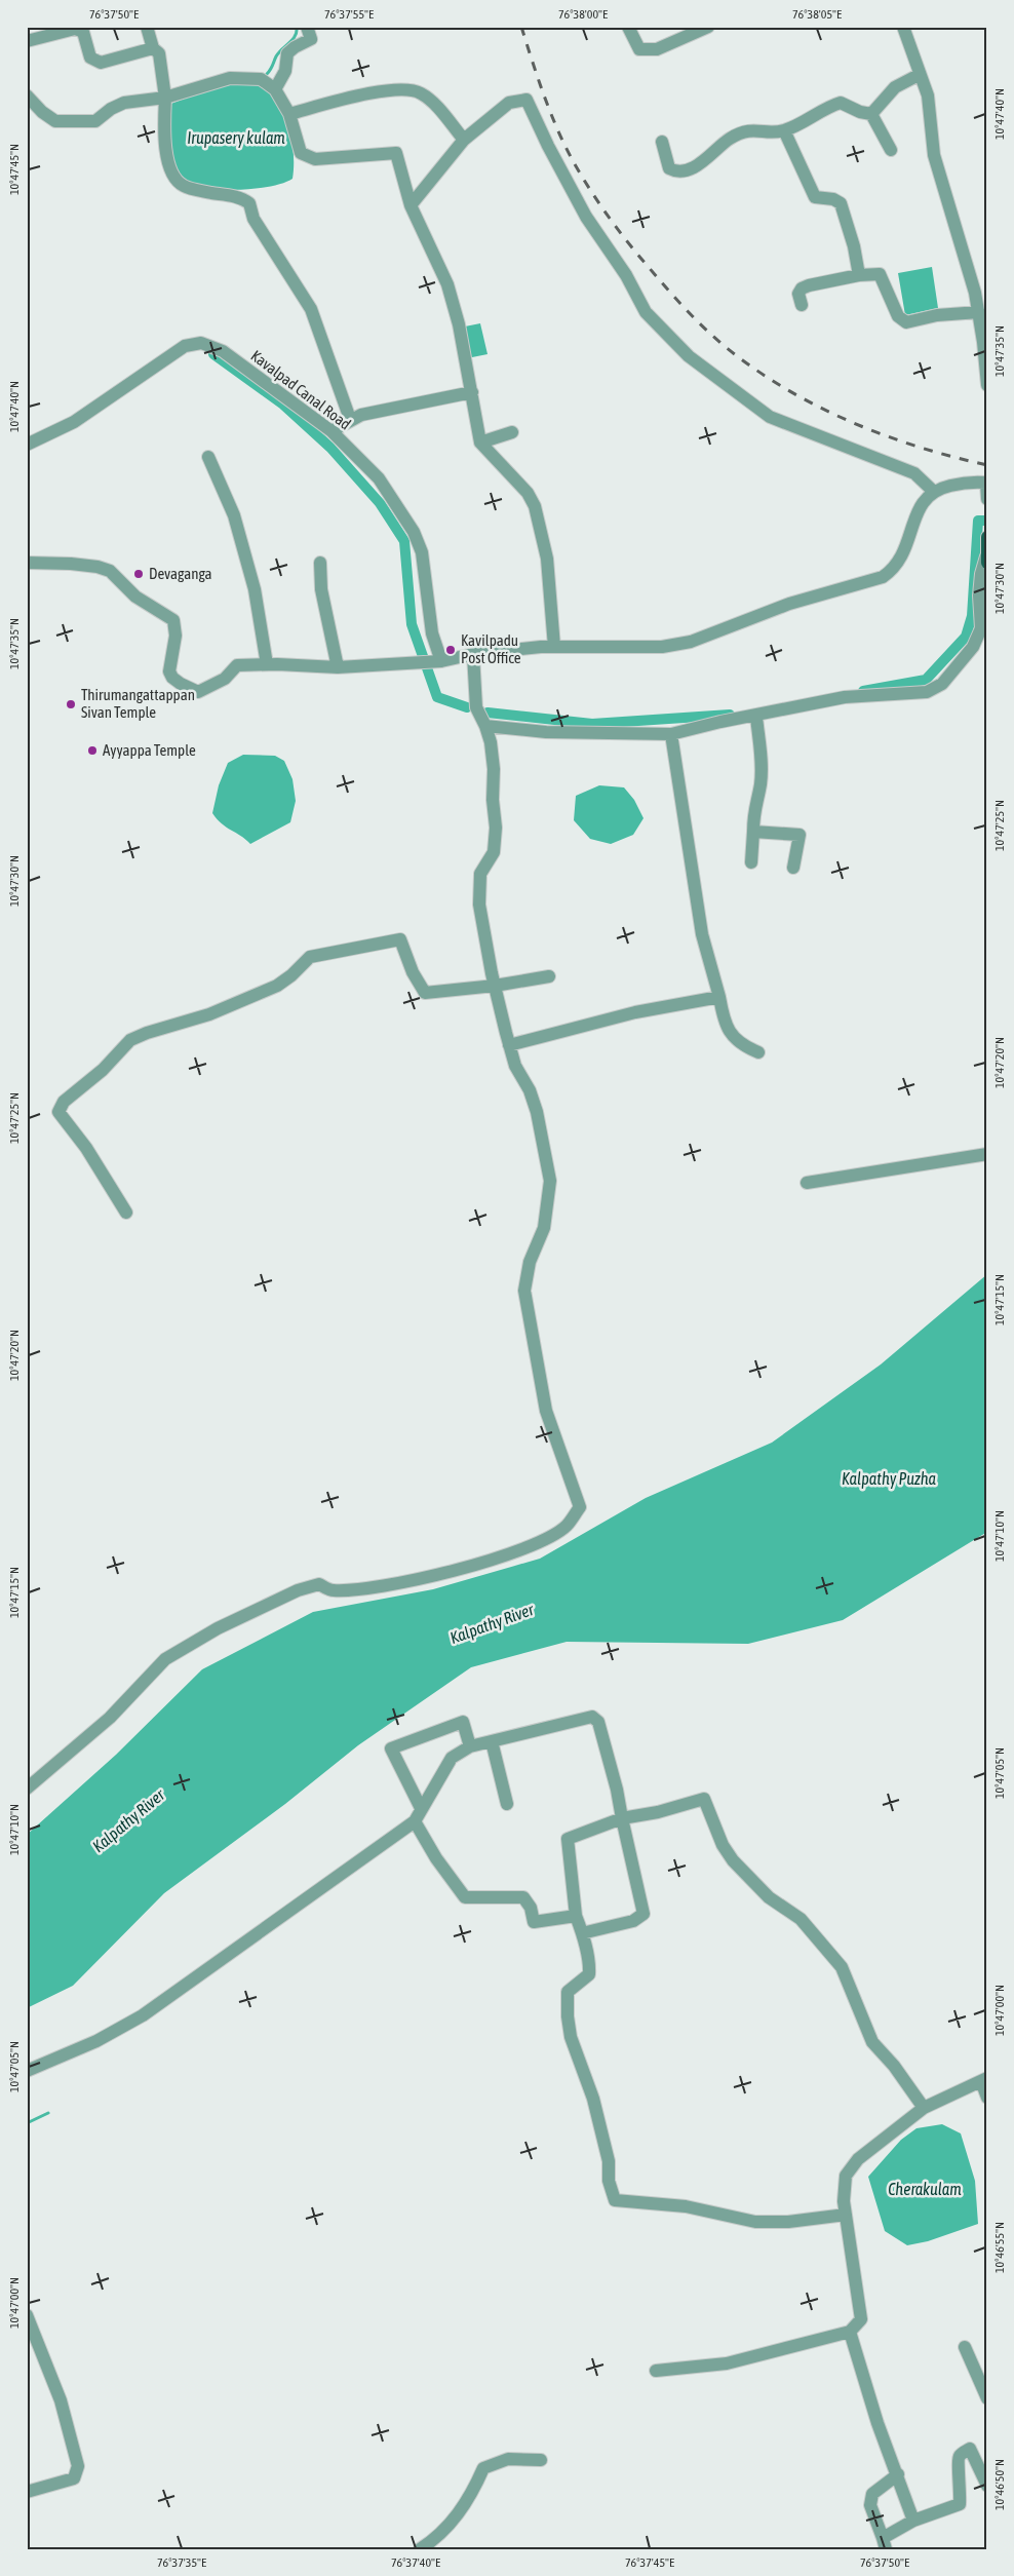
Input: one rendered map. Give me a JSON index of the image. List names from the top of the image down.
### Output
{
  "streets": {
    "street": ["Kavalpad Canal Road"]
  },
  "water": [
    "Irupasery kulam",
    "Kalpathy Puzha",
    "Kalpathy River",
    "Cherakulam"
  ],
  "places": [
    "Devaganga",
    "Kavilpadu Post Office",
    "Thirumangattappan Sivan Temple",
    "Ayyappa Temple"
  ],
  "coordinates": [
    "76°37'50\"E",
    "76°37'55\"E",
    "76°38'00\"E",
    "76°38'05\"E",
    "10°47'40\"N",
    "10°47'45\"N",
    "10°47'35\"N",
    "10°47'30\"N",
    "10°47'25\"N",
    "10°47'20\"N",
    "10°47'15\"N",
    "10°47'10\"N",
    "10°47'05\"N",
    "10°47'00\"N",
    "10°46'55\"N",
    "10°46'50\"N",
    "76°37'35\"E",
    "76°37'40\"E",
    "76°37'45\"E"
  ]
}
